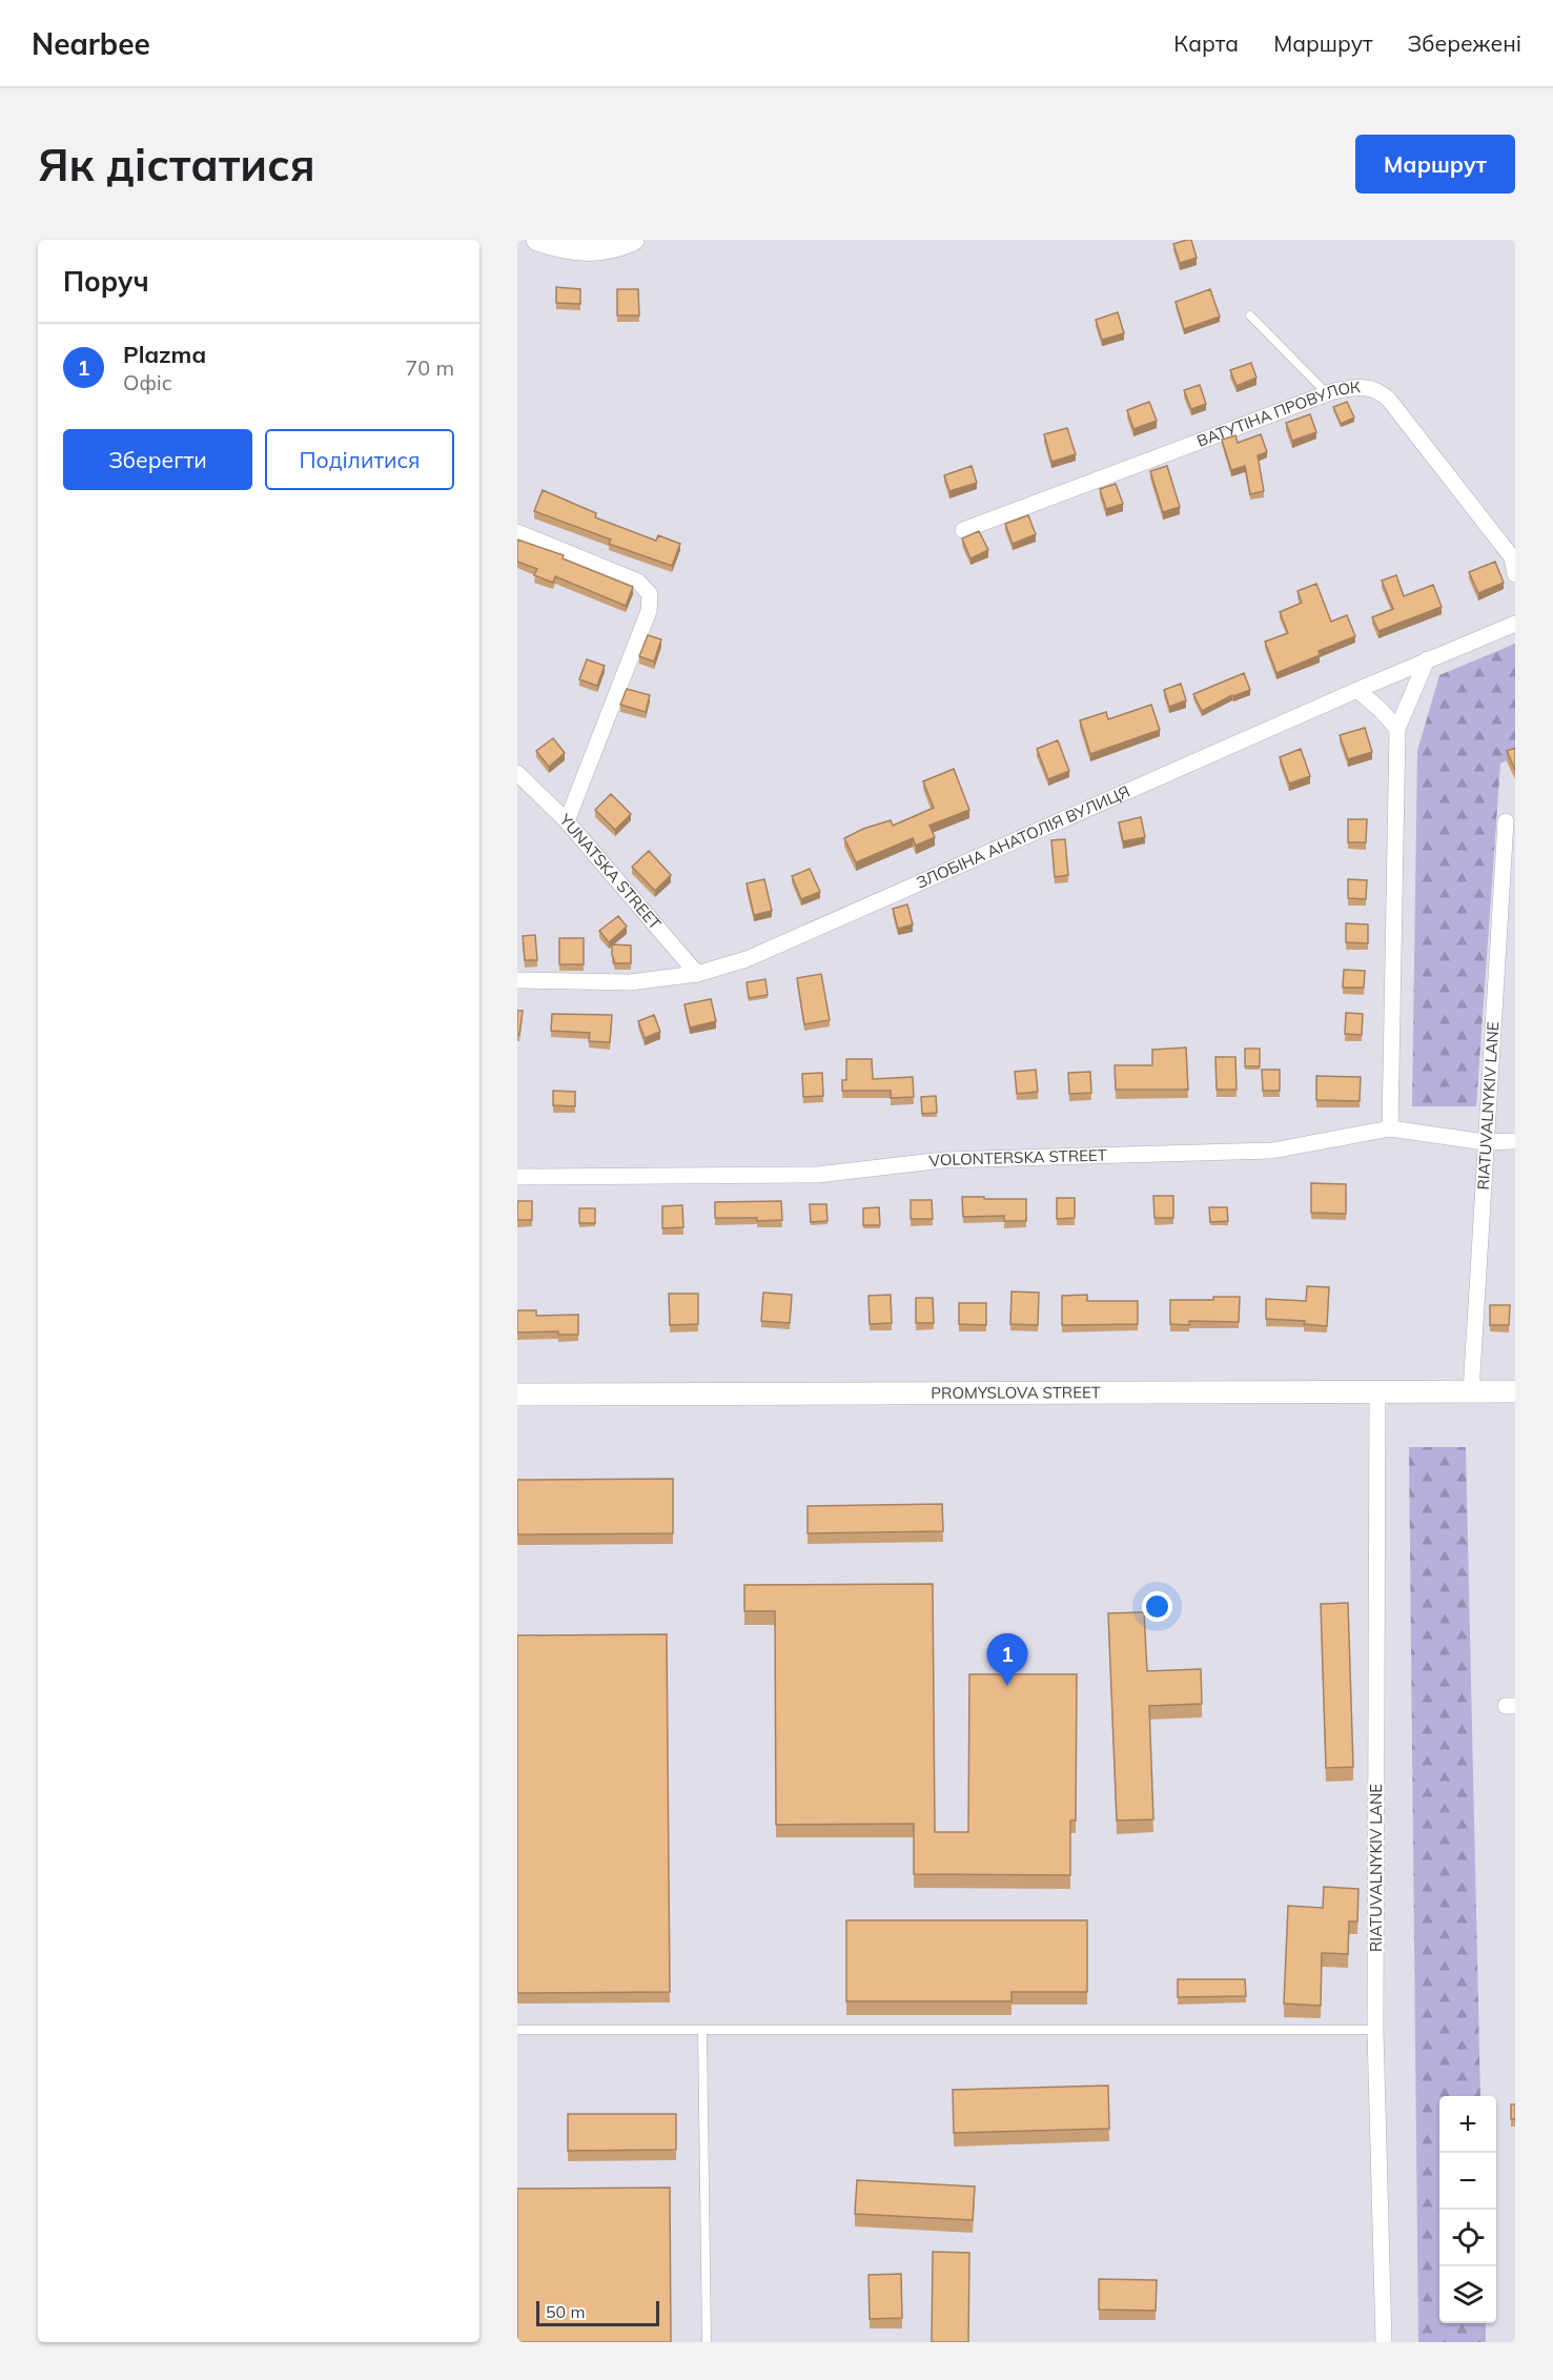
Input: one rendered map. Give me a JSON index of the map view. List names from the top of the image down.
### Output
{
  "streets": {
    "street": [
      "ВАТУТІНА ПРОВУЛОК",
      "ЗЛОБІНА АНАТОЛІЯ ВУЛИЦЯ",
      "YUNATSKA STREET",
      "RIATUVALNYKIV LANE",
      "VOLONTERSKA STREET",
      "PROMYSLOVA STREET"
    ]
  },
  "crossings": [
    ["ЗЛОБІНА АНАТОЛІЯ ВУЛИЦЯ", "YUNATSKA STREET"],
    ["RIATUVALNYKIV LANE", "VOLONTERSKA STREET"],
    ["RIATUVALNYKIV LANE", "PROMYSLOVA STREET"]
  ],
  "scale_bar": "50 m",
  "page": {
    "header": "Nearbee",
    "nav": ["Карта", "Маршрут", "Збережені"],
    "buttons": [
      "Маршрут",
      ["Зберегти", "Поділитися"]
    ],
    "title": "Як дістатися",
    "heading": "Поруч",
    "list": [
      {
        "mark": "1",
        "name": "Plazma",
        "note": "Офіс",
        "value": "70 m"
      }
    ],
    "pins": "1",
    "map_buttons": ["+", "−"],
    "scale": "50 m"
  }
}
